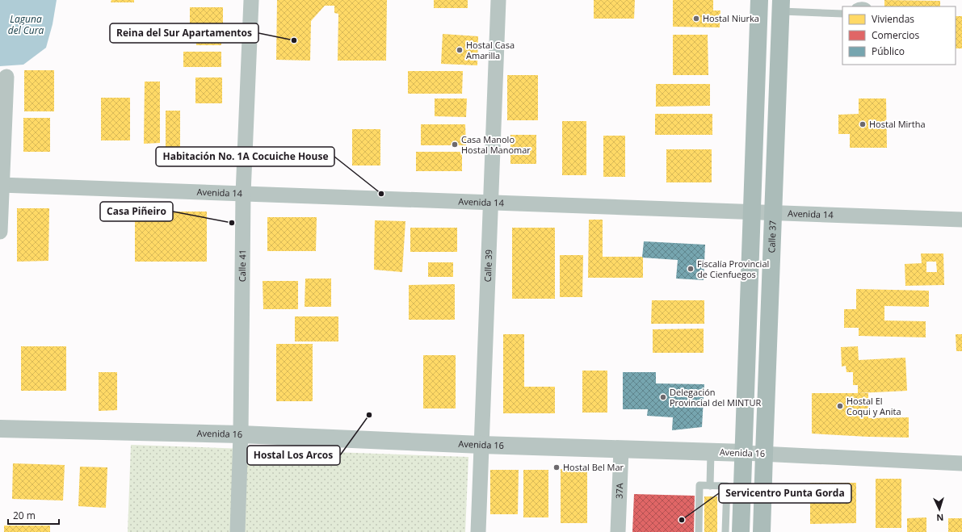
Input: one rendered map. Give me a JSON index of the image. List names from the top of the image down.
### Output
{
  "streets": {
    "main road": ["Calle 37"],
    "street": [
      "Avenida 14",
      "Calle 41",
      "Calle 39",
      "Avenida 16",
      "37A"
    ]
  },
  "crossings": [
    ["Avenida 14", "Calle 37"],
    ["Avenida 14", "Calle 41"],
    ["Avenida 14", "Calle 39"],
    ["Calle 37", "Avenida 16"],
    ["Calle 41", "Avenida 16"],
    ["Calle 39", "Avenida 16"],
    ["Avenida 16", "37A"]
  ],
  "water": ["Laguna del Cura"],
  "places": [
    "Hostal Niurka",
    "Reina del Sur Apartamentos",
    "Hostal Casa Amarilla",
    "Hostal Mirtha",
    "Casa Manolo Hostal Manomar",
    "Habitación No. 1A Cocuiche House",
    "Casa Piñeiro",
    "Fiscalía Provincial de Cienfuegos",
    "Delegación Provincial del MINTUR",
    "Hostal El Coqui y Anita",
    "Hostal Los Arcos",
    "Hostal Bel Mar",
    "Servicentro Punta Gorda"
  ],
  "legend": ["Viviendas", "Comercios", "Público"],
  "scale_bar": "20 m",
  "north": "bottom"
}
